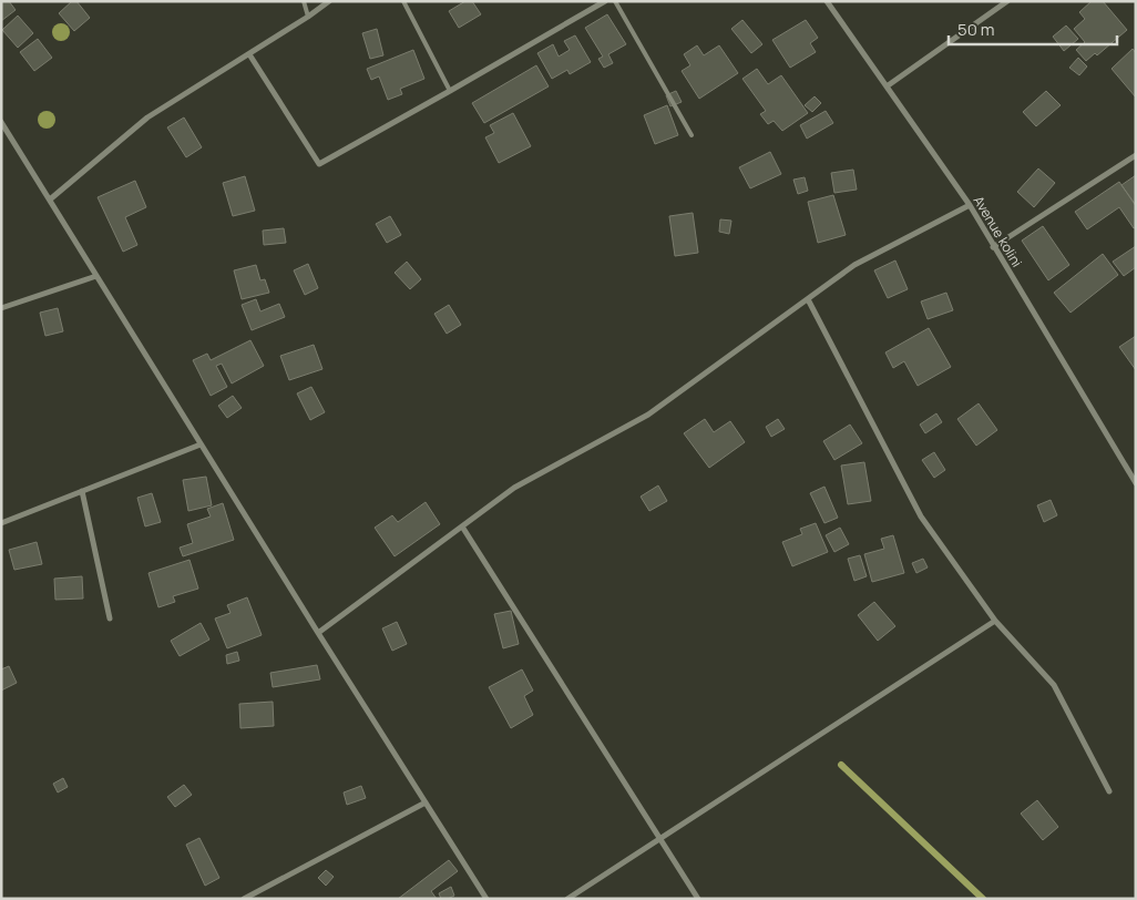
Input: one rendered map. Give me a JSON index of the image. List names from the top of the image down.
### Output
{
  "streets": {
    "street": ["Avenue kolini"]
  },
  "scale_bar": "50 m"
}
